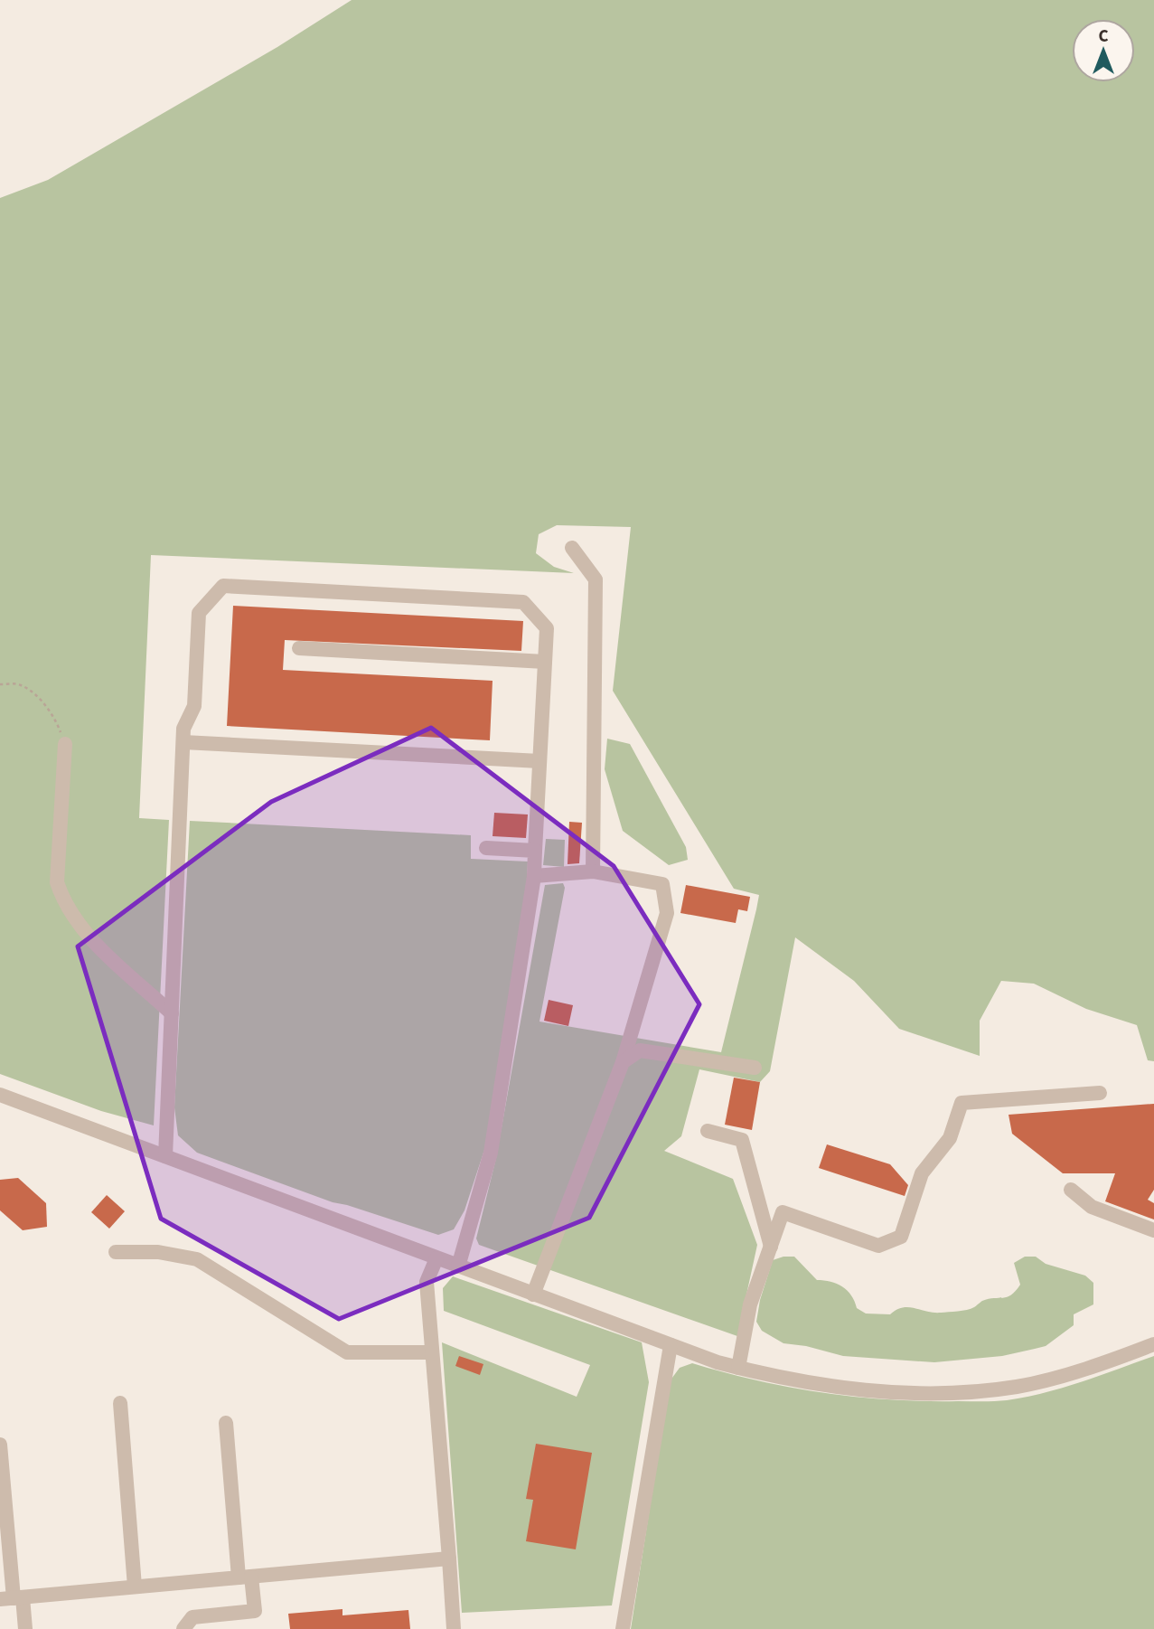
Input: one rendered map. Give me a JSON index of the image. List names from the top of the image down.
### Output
{
  "north": "top"
}
